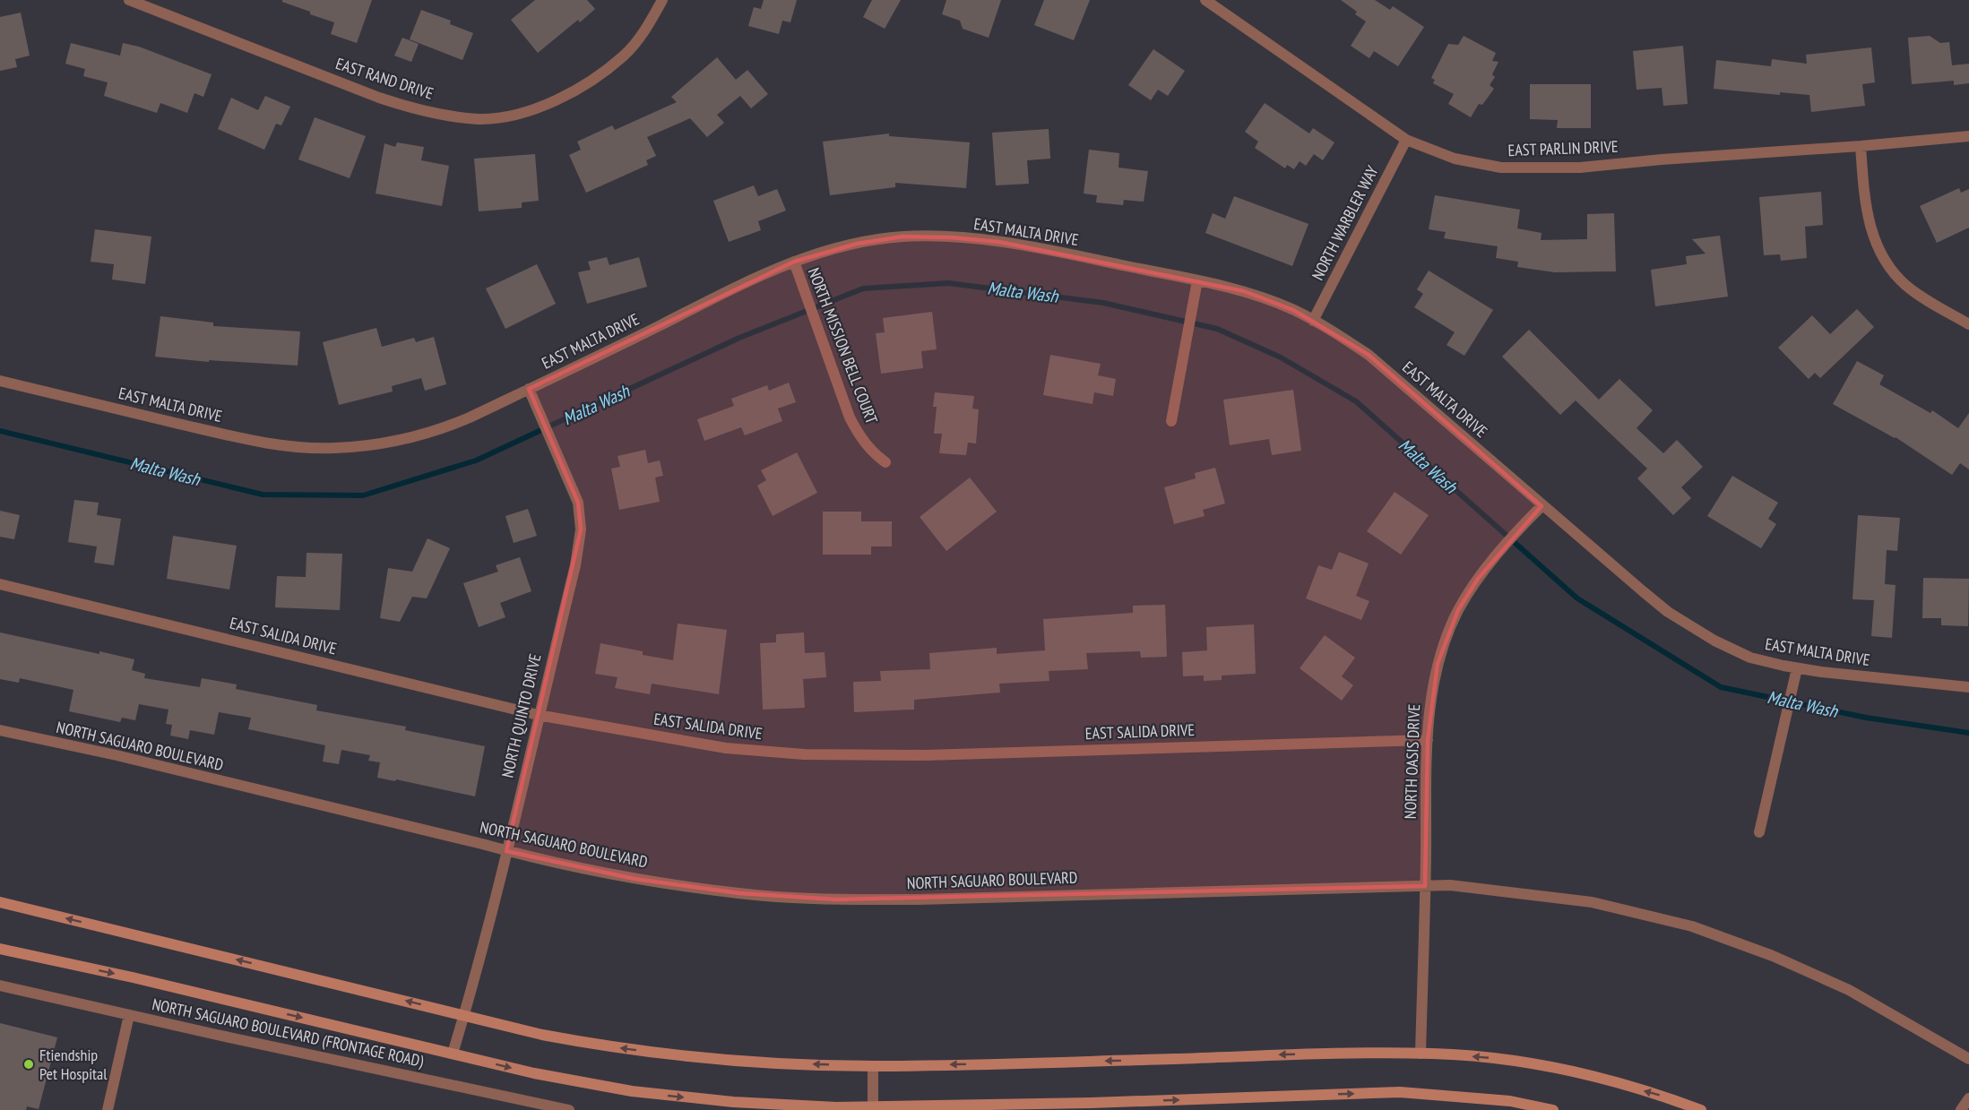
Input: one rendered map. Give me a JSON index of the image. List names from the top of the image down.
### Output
{
  "streets": {
    "street": [
      "EAST RAND DRIVE",
      "EAST PARLIN DRIVE",
      "NORTH WARBLER WAY",
      "EAST MALTA DRIVE",
      "NORTH MISSION BELL COURT",
      "EAST SALIDA DRIVE",
      "NORTH QUINTO DRIVE",
      "NORTH SAGUARO BOULEVARD",
      "NORTH OASIS DRIVE",
      "NORTH SAGUARO BOULEVARD (FRONTAGE ROAD)"
    ]
  },
  "crossings": [
    ["EAST PARLIN DRIVE", "NORTH WARBLER WAY"],
    ["NORTH WARBLER WAY", "EAST MALTA DRIVE"],
    ["EAST MALTA DRIVE", "NORTH MISSION BELL COURT"],
    ["EAST MALTA DRIVE", "NORTH QUINTO DRIVE"],
    ["EAST MALTA DRIVE", "NORTH OASIS DRIVE"],
    ["EAST SALIDA DRIVE", "NORTH QUINTO DRIVE"],
    ["EAST SALIDA DRIVE", "NORTH OASIS DRIVE"],
    ["NORTH QUINTO DRIVE", "NORTH SAGUARO BOULEVARD"],
    ["NORTH SAGUARO BOULEVARD", "NORTH OASIS DRIVE"]
  ],
  "water": ["Malta Wash"],
  "places": ["Ftiendship Pet Hospital"]
}
